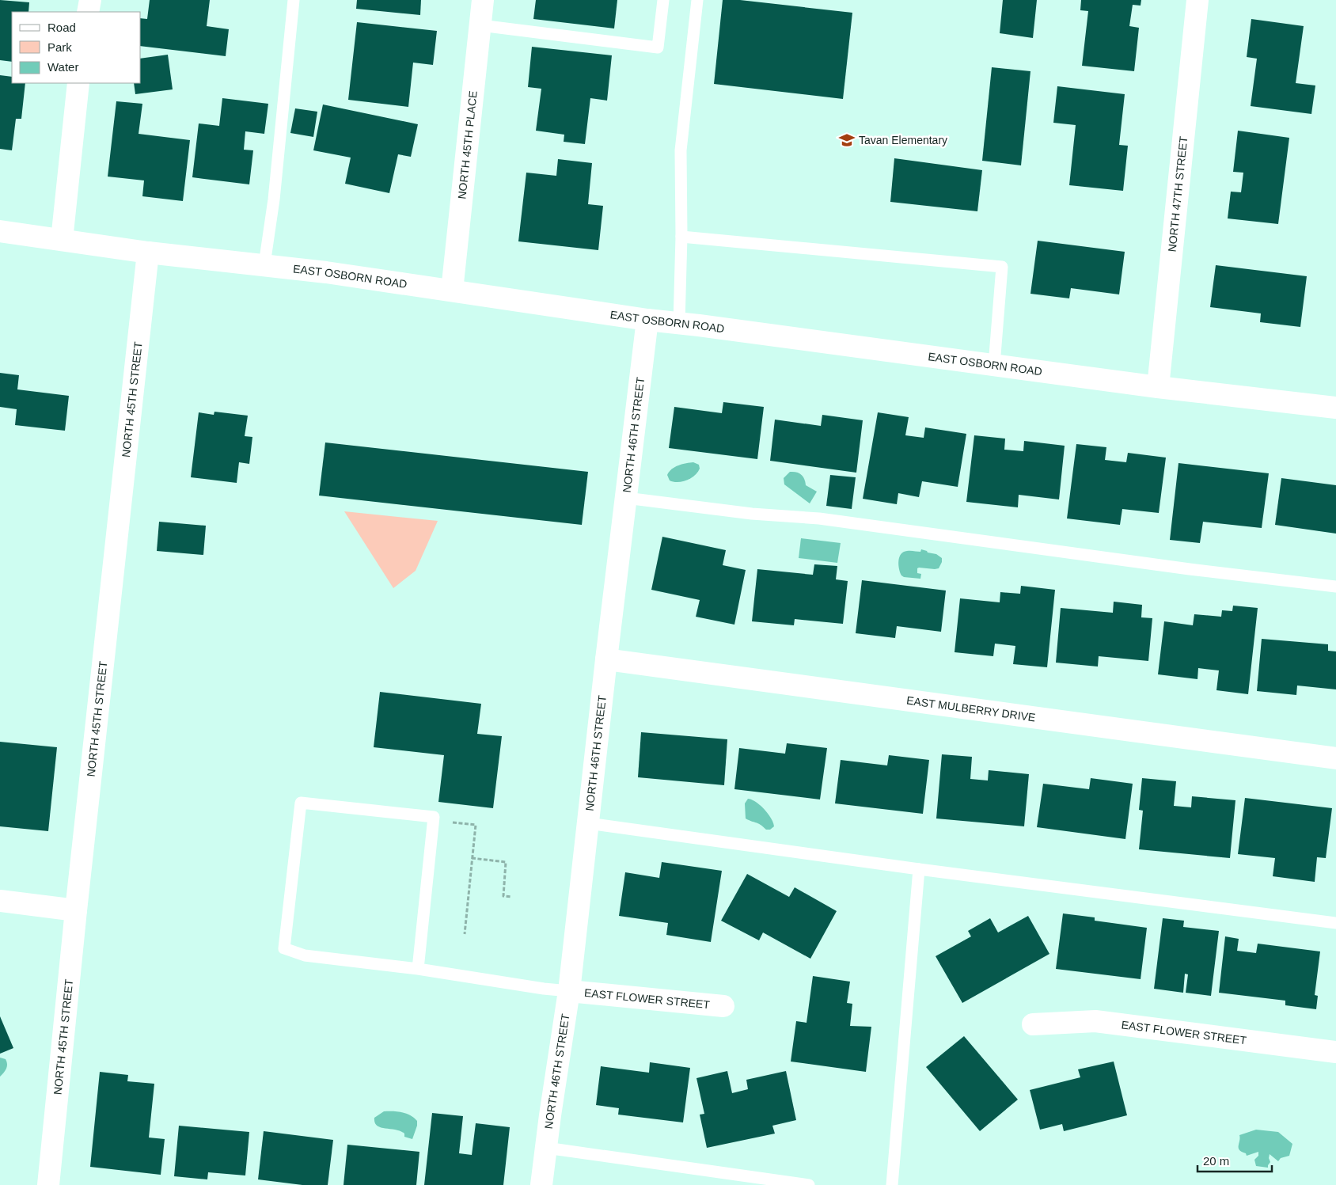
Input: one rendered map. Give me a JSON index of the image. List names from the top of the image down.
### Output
{
  "streets": {
    "street": [
      "NORTH 45TH PLACE",
      "NORTH 47TH STREET",
      "EAST OSBORN ROAD",
      "NORTH 45TH STREET",
      "NORTH 46TH STREET",
      "EAST MULBERRY DRIVE",
      "EAST FLOWER STREET"
    ]
  },
  "crossings": [
    ["NORTH 45TH PLACE", "EAST OSBORN ROAD"],
    ["NORTH 47TH STREET", "EAST OSBORN ROAD"],
    ["EAST OSBORN ROAD", "NORTH 45TH STREET"],
    ["EAST OSBORN ROAD", "NORTH 46TH STREET"],
    ["NORTH 46TH STREET", "EAST MULBERRY DRIVE"],
    ["NORTH 46TH STREET", "EAST FLOWER STREET"]
  ],
  "places": {
    "school or university": ["Tavan Elementary"]
  },
  "legend": ["Road", "Park", "Water"],
  "scale_bar": "20 m"
}
